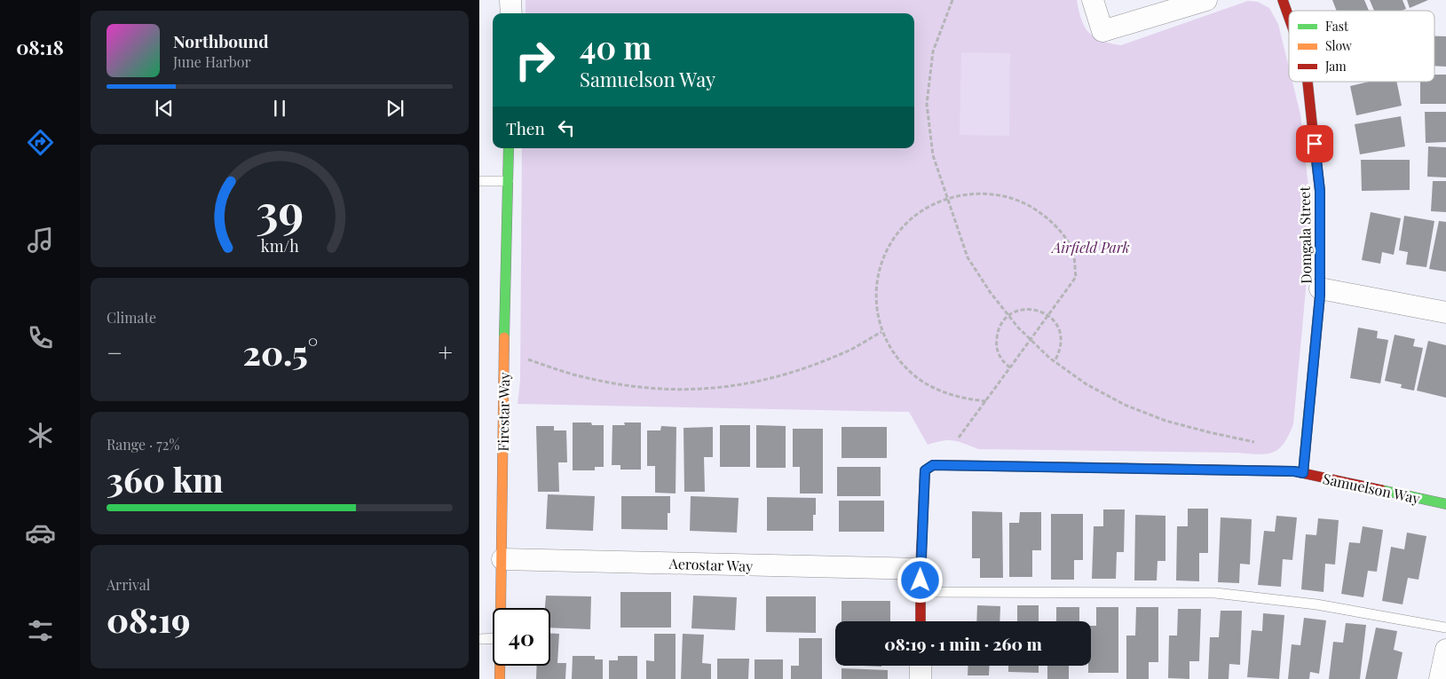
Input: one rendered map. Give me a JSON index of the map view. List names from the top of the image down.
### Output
{
  "streets": {
    "street": [
      "Domgala Street",
      "Firestar Way",
      "Samuelson Way",
      "Aerostar Way"
    ]
  },
  "crossings": [
    ["Domgala Street", "Samuelson Way"],
    ["Firestar Way", "Aerostar Way"],
    ["Samuelson Way", "Aerostar Way"]
  ],
  "parks": ["Airfield Park"],
  "legend": ["Fast", "Slow", "Jam"],
  "page": {
    "tabs": "08:18",
    "turn": ["40 m", "Samuelson Way"],
    "song": ["Northbound", "June Harbor"],
    "then": "Then",
    "tile": [
      "Climate",
      ["Range · 72%", "360 km"],
      ["Arrival", "08:19"]
    ],
    "heat": ["−", "20.5°", "+"],
    "limit": "40",
    "trip": "08:19 · 1 min · 260 m",
    "gauge": ["39", "km/h"]
  }
}
